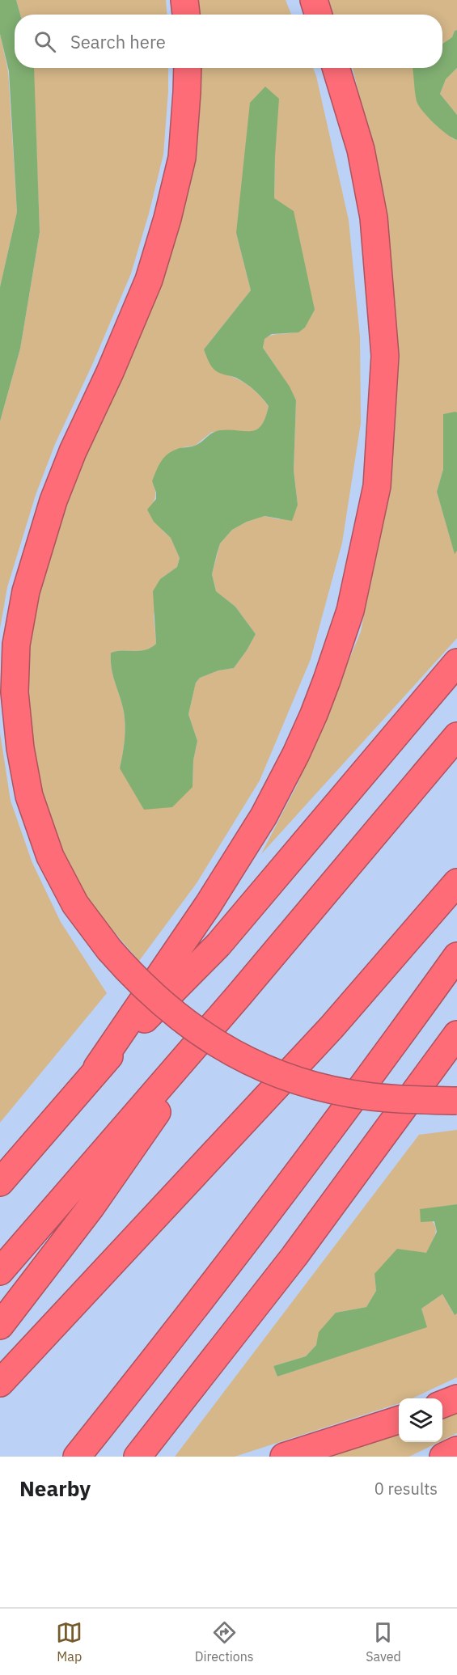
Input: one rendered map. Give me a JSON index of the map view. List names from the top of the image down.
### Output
{
  "page": {
    "search": "Search here",
    "heading": ["Nearby", "0 results"],
    "nav": ["Map", "Directions", "Saved"]
  }
}
